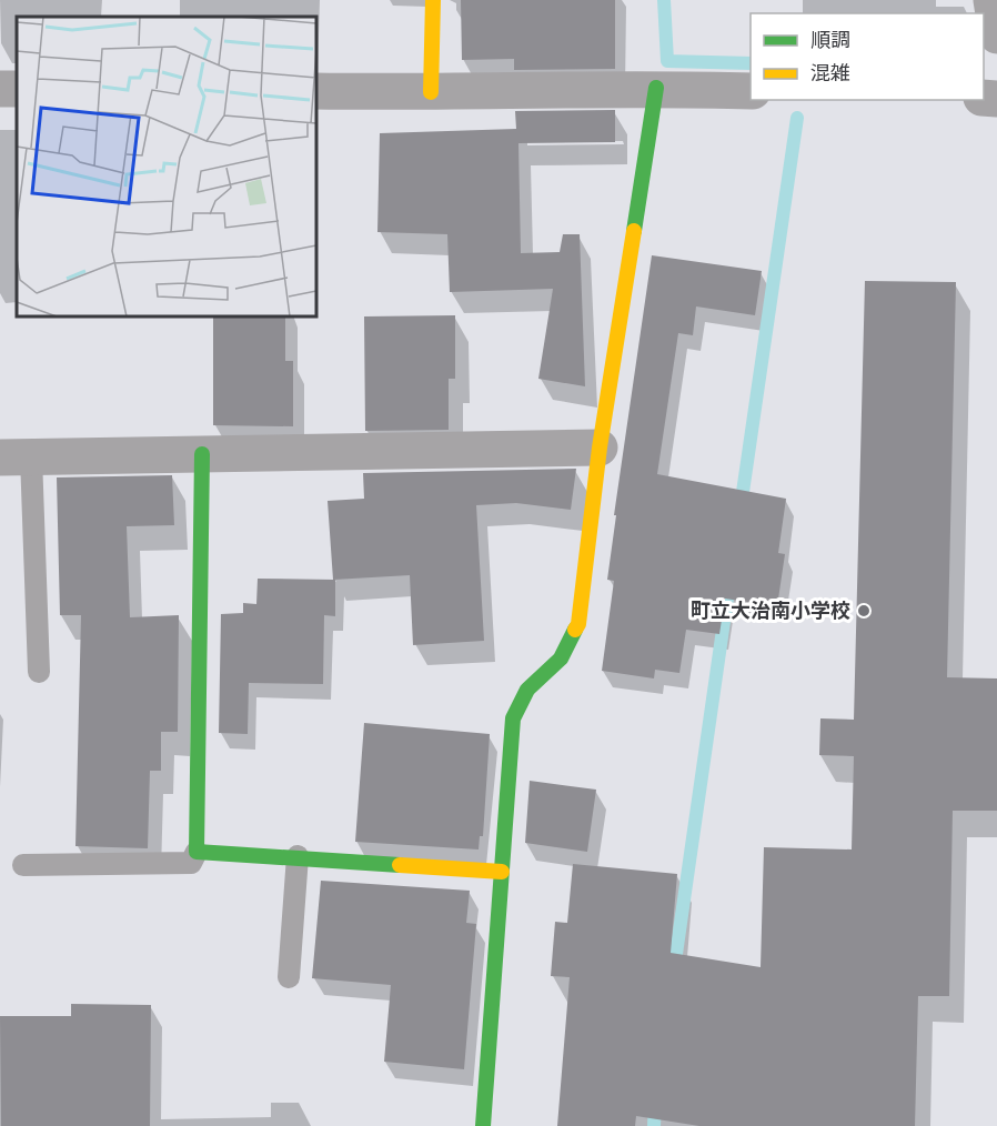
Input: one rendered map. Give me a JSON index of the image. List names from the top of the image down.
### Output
{
  "places": ["町立大治南小学校"],
  "legend": ["順調", "混雑"]
}
